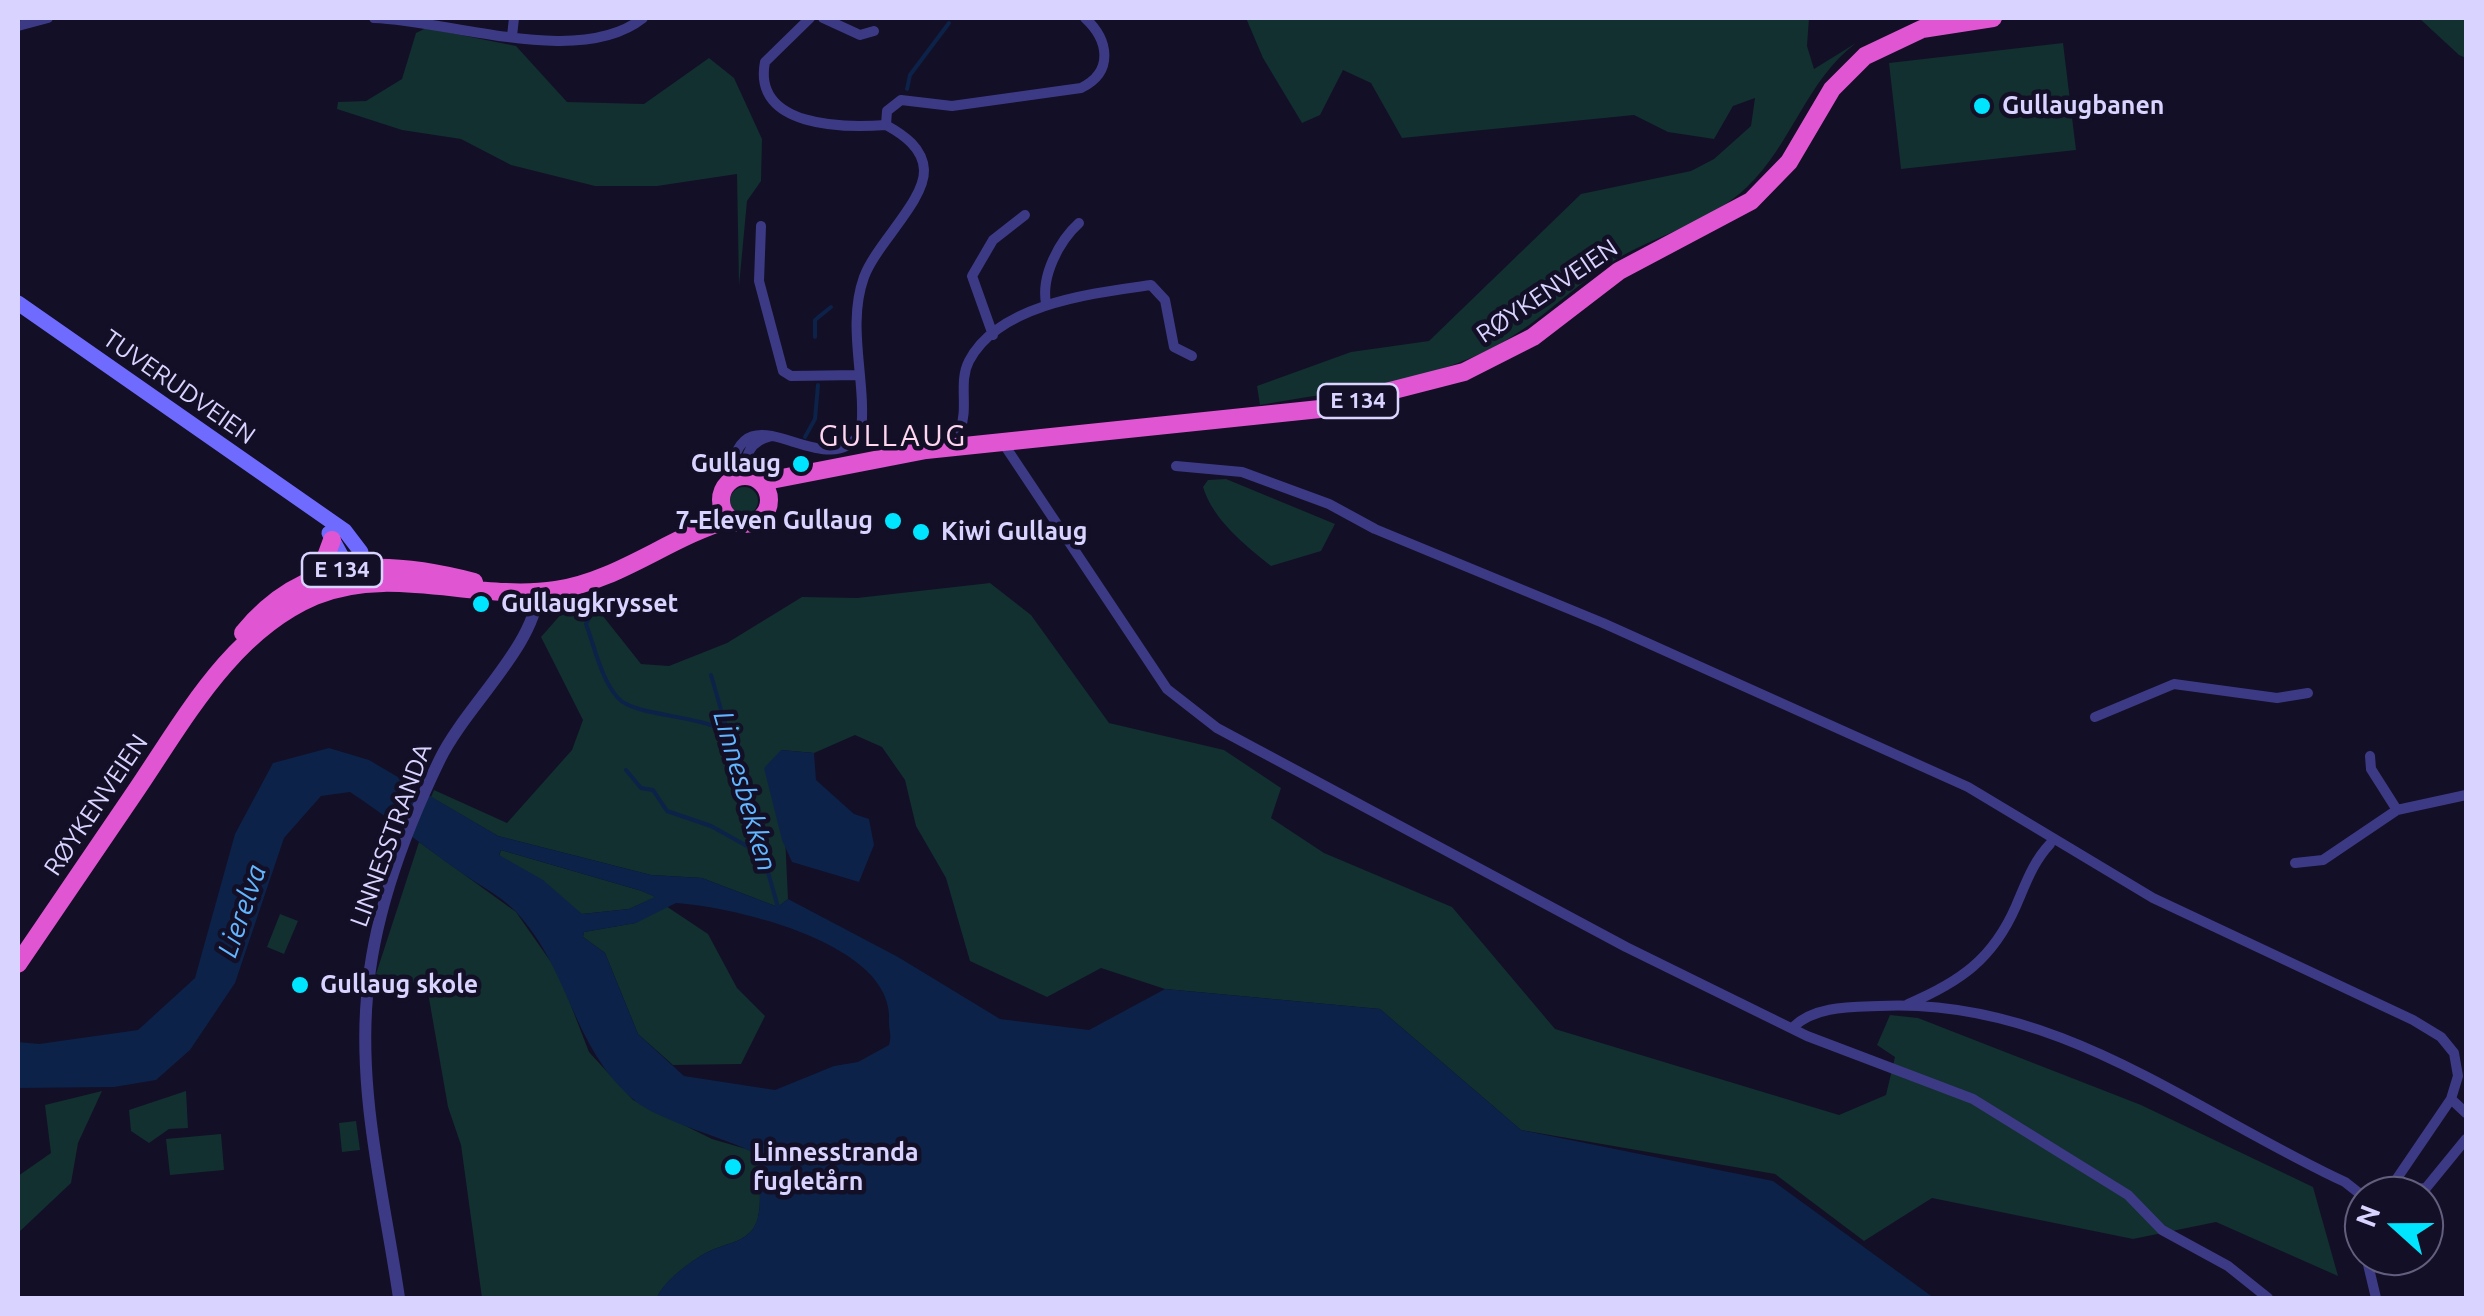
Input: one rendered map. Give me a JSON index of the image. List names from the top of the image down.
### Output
{
  "streets": {
    "highway": ["RØYKENVEIEN", "E 134"],
    "main road": ["TUVERUDVEIEN"],
    "street": ["LINNESSTRANDA"]
  },
  "crossings": [
    ["RØYKENVEIEN", "TUVERUDVEIEN"],
    ["RØYKENVEIEN", "E 134"],
    ["RØYKENVEIEN", "LINNESSTRANDA"],
    ["TUVERUDVEIEN", "E 134"]
  ],
  "districts": ["GULLAUG"],
  "water": ["Linnesbekken", "Lierelva"],
  "places": [
    "Gullaugbanen",
    "Gullaug",
    "7-Eleven Gullaug",
    "Kiwi Gullaug",
    "Gullaugkrysset",
    "Gullaug skole",
    "Linnesstranda fugletårn"
  ],
  "north": "left"
}
